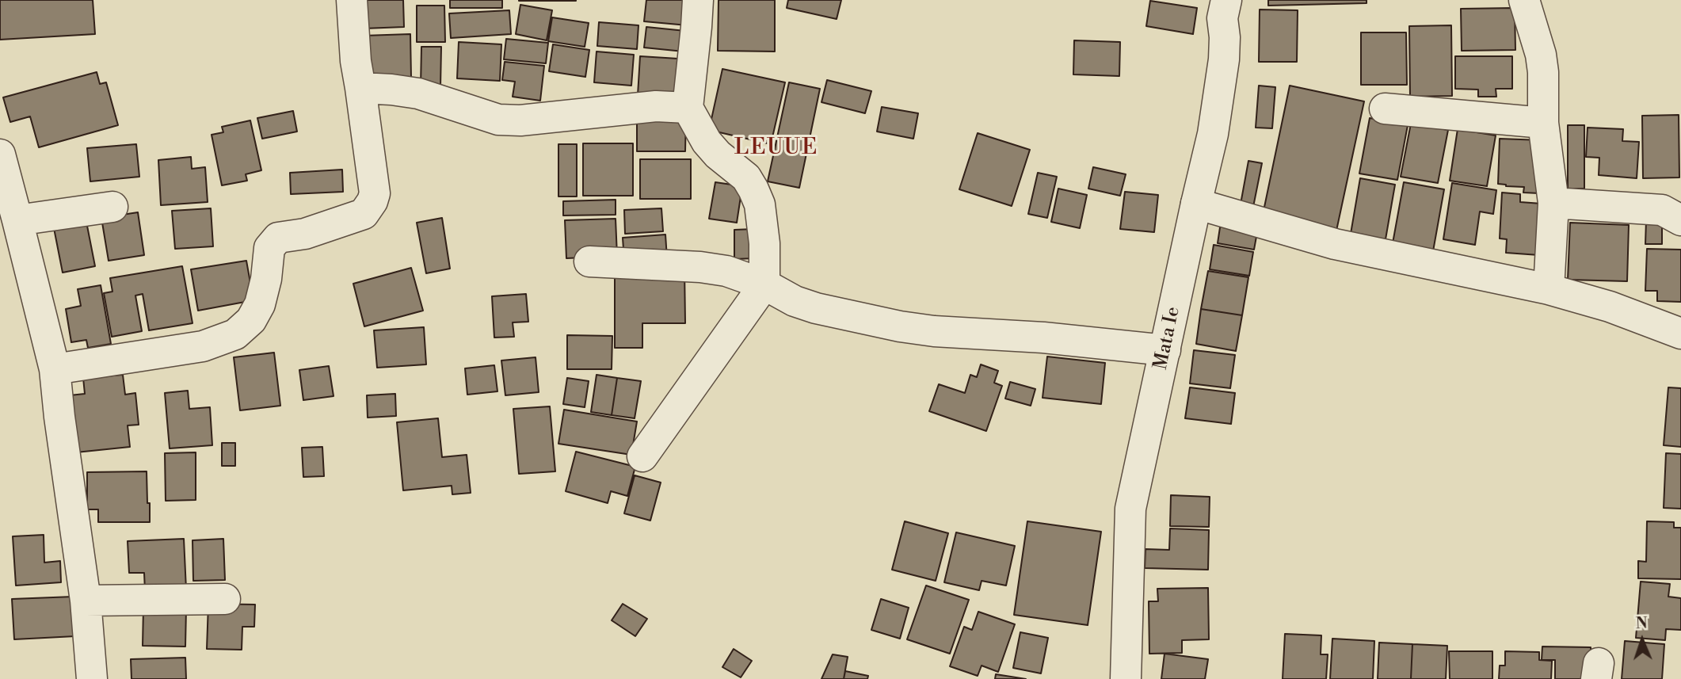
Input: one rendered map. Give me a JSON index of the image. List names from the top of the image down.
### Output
{
  "streets": {
    "street": ["Mata Ie"]
  },
  "districts": ["LEUUE"],
  "north": "top"
}
